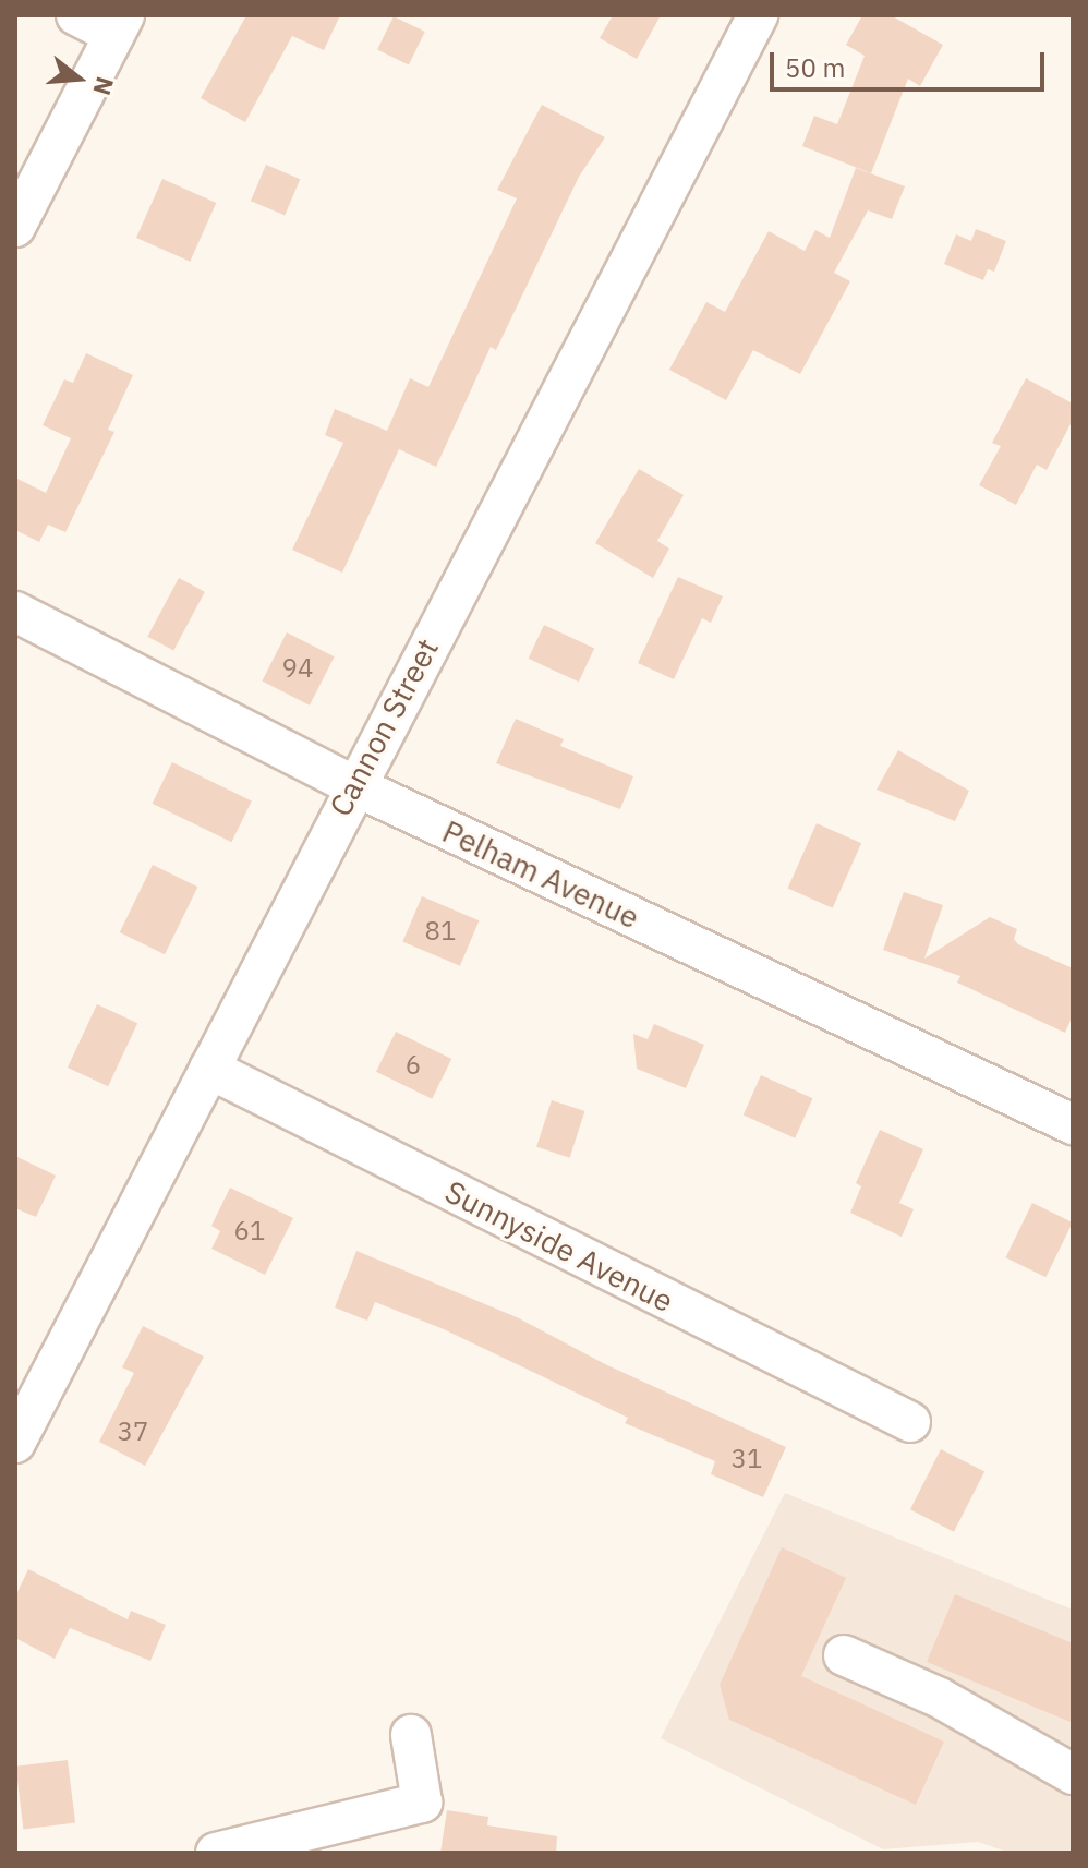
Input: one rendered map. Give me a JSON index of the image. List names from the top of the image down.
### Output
{
  "streets": {
    "street": ["Cannon Street", "Pelham Avenue", "Sunnyside Avenue"]
  },
  "crossings": [
    ["Cannon Street", "Pelham Avenue"],
    ["Cannon Street", "Sunnyside Avenue"]
  ],
  "house_numbers": [
    "94",
    "81",
    "6",
    "61",
    "37",
    "31"
  ],
  "scale_bar": "50 m",
  "north": "right"
}
